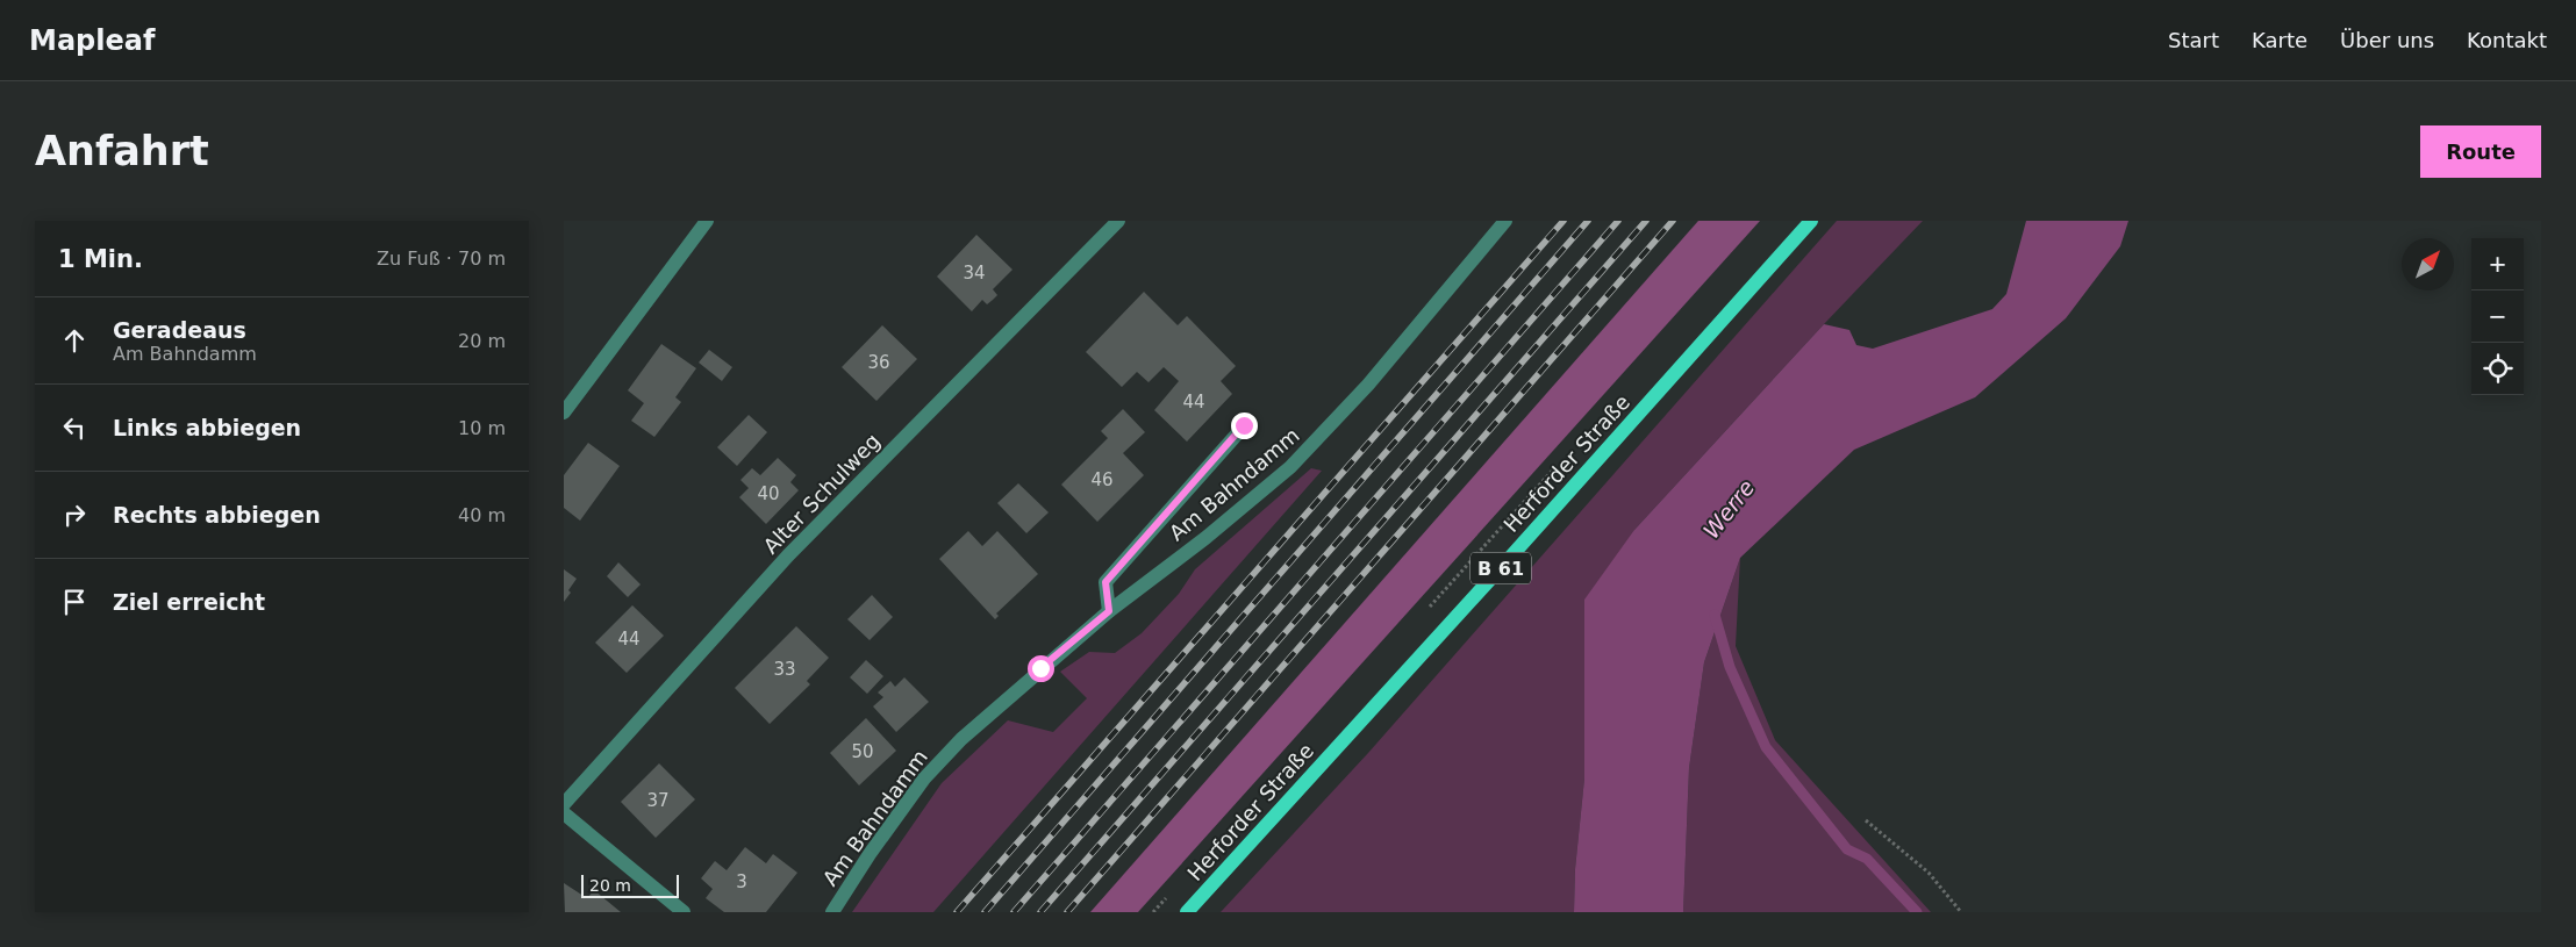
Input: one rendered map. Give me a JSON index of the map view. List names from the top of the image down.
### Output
{
  "streets": {
    "main road": ["Herforder Straße", "B 61"],
    "street": ["Am Bahndamm", "Alter Schulweg"]
  },
  "water": ["Werre"],
  "house_numbers": [
    "34",
    "36",
    "44",
    "46",
    "40",
    "44",
    "33",
    "50",
    "37",
    "3"
  ],
  "scale_bar": "20 m",
  "north": "top right",
  "page": {
    "header": "Mapleaf",
    "nav": [
      "Start",
      "Karte",
      "Über uns",
      "Kontakt"
    ],
    "buttons": "Route",
    "title": "Anfahrt",
    "heading": ["1 Min.", "Zu Fuß · 70 m"],
    "map_buttons": ["+", "−"],
    "list": [
      ["Geradeaus", "Am Bahndamm", "20 m"],
      ["Links abbiegen", "10 m"],
      ["Rechts abbiegen", "40 m"],
      "Ziel erreicht"
    ],
    "scale": "20 m"
  }
}
